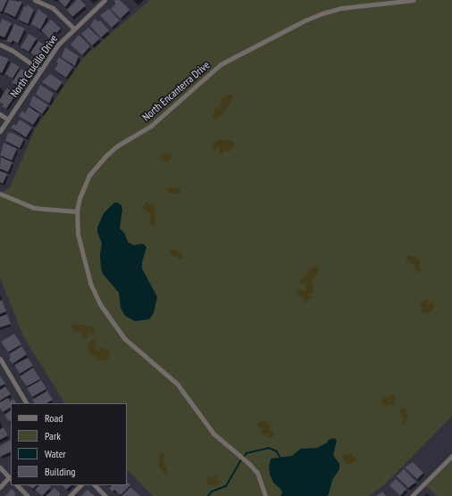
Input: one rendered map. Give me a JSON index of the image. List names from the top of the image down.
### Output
{
  "streets": {
    "street": ["North Crucillo Drive", "North Encanterra Drive"]
  },
  "legend": [
    "Road",
    "Park",
    "Water",
    "Building"
  ]
}
